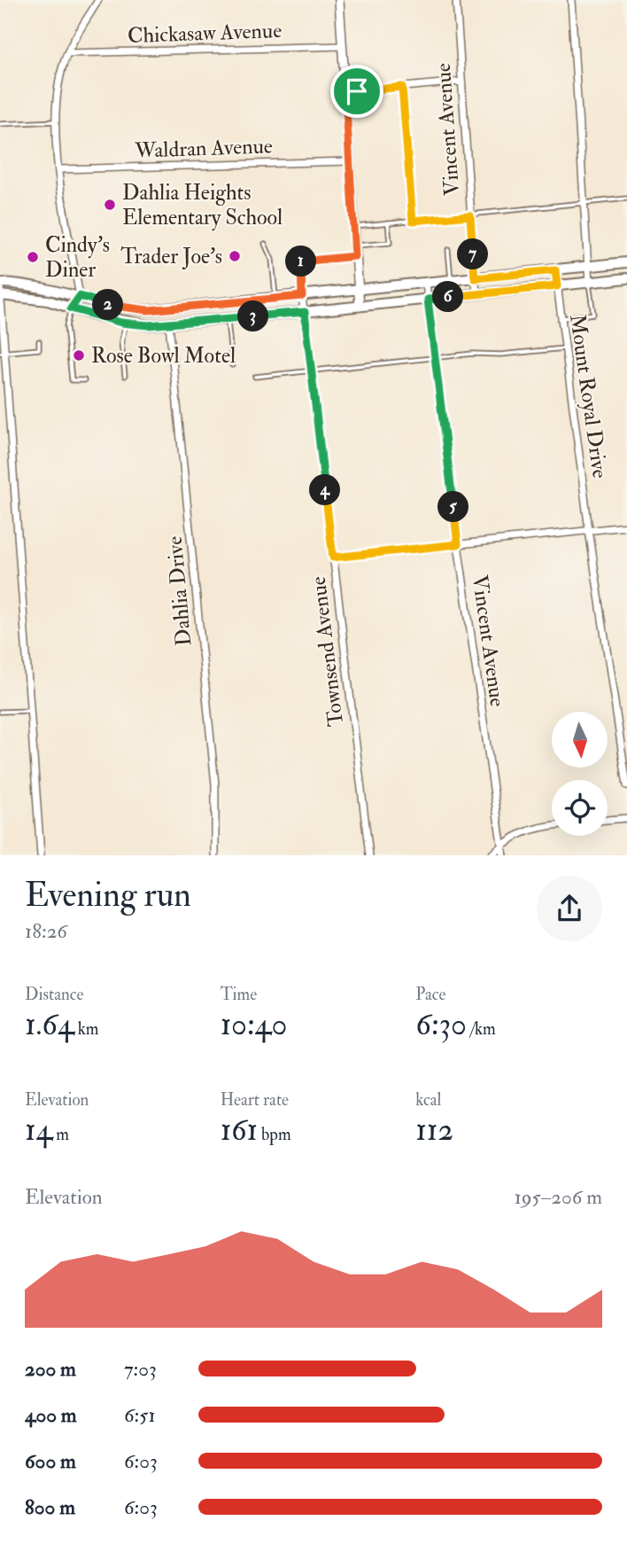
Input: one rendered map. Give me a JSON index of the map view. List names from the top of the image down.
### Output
{
  "streets": {
    "street": [
      "Chickasaw Avenue",
      "Vincent Avenue",
      "Waldran Avenue",
      "Mount Royal Drive",
      "Dahlia Drive",
      "Townsend Avenue"
    ]
  },
  "places": [
    "Dahlia Heights Elementary School",
    "Trader Joe's",
    "Cindy's Diner",
    "Rose Bowl Motel"
  ],
  "north": "bottom",
  "page": {
    "pins": [
      "7",
      "1",
      "6",
      "2",
      "3",
      "4",
      "5"
    ],
    "heading": ["Evening run", "18:26"],
    "stats": [
      ["Distance", "1.64 km"],
      ["Time", "10:40"],
      ["Pace", "6:30 /km"],
      ["Elevation", "14 m"],
      ["Heart rate", "161 bpm"],
      ["kcal", "112"]
    ],
    "chart": ["Elevation", "195–206 m"],
    "list": [
      {
        "name": "200 m",
        "note": "7:03"
      },
      {
        "name": "400 m",
        "note": "6:51"
      },
      {
        "name": "600 m",
        "note": "6:03"
      },
      {
        "name": "800 m",
        "note": "6:03"
      }
    ]
  }
}
